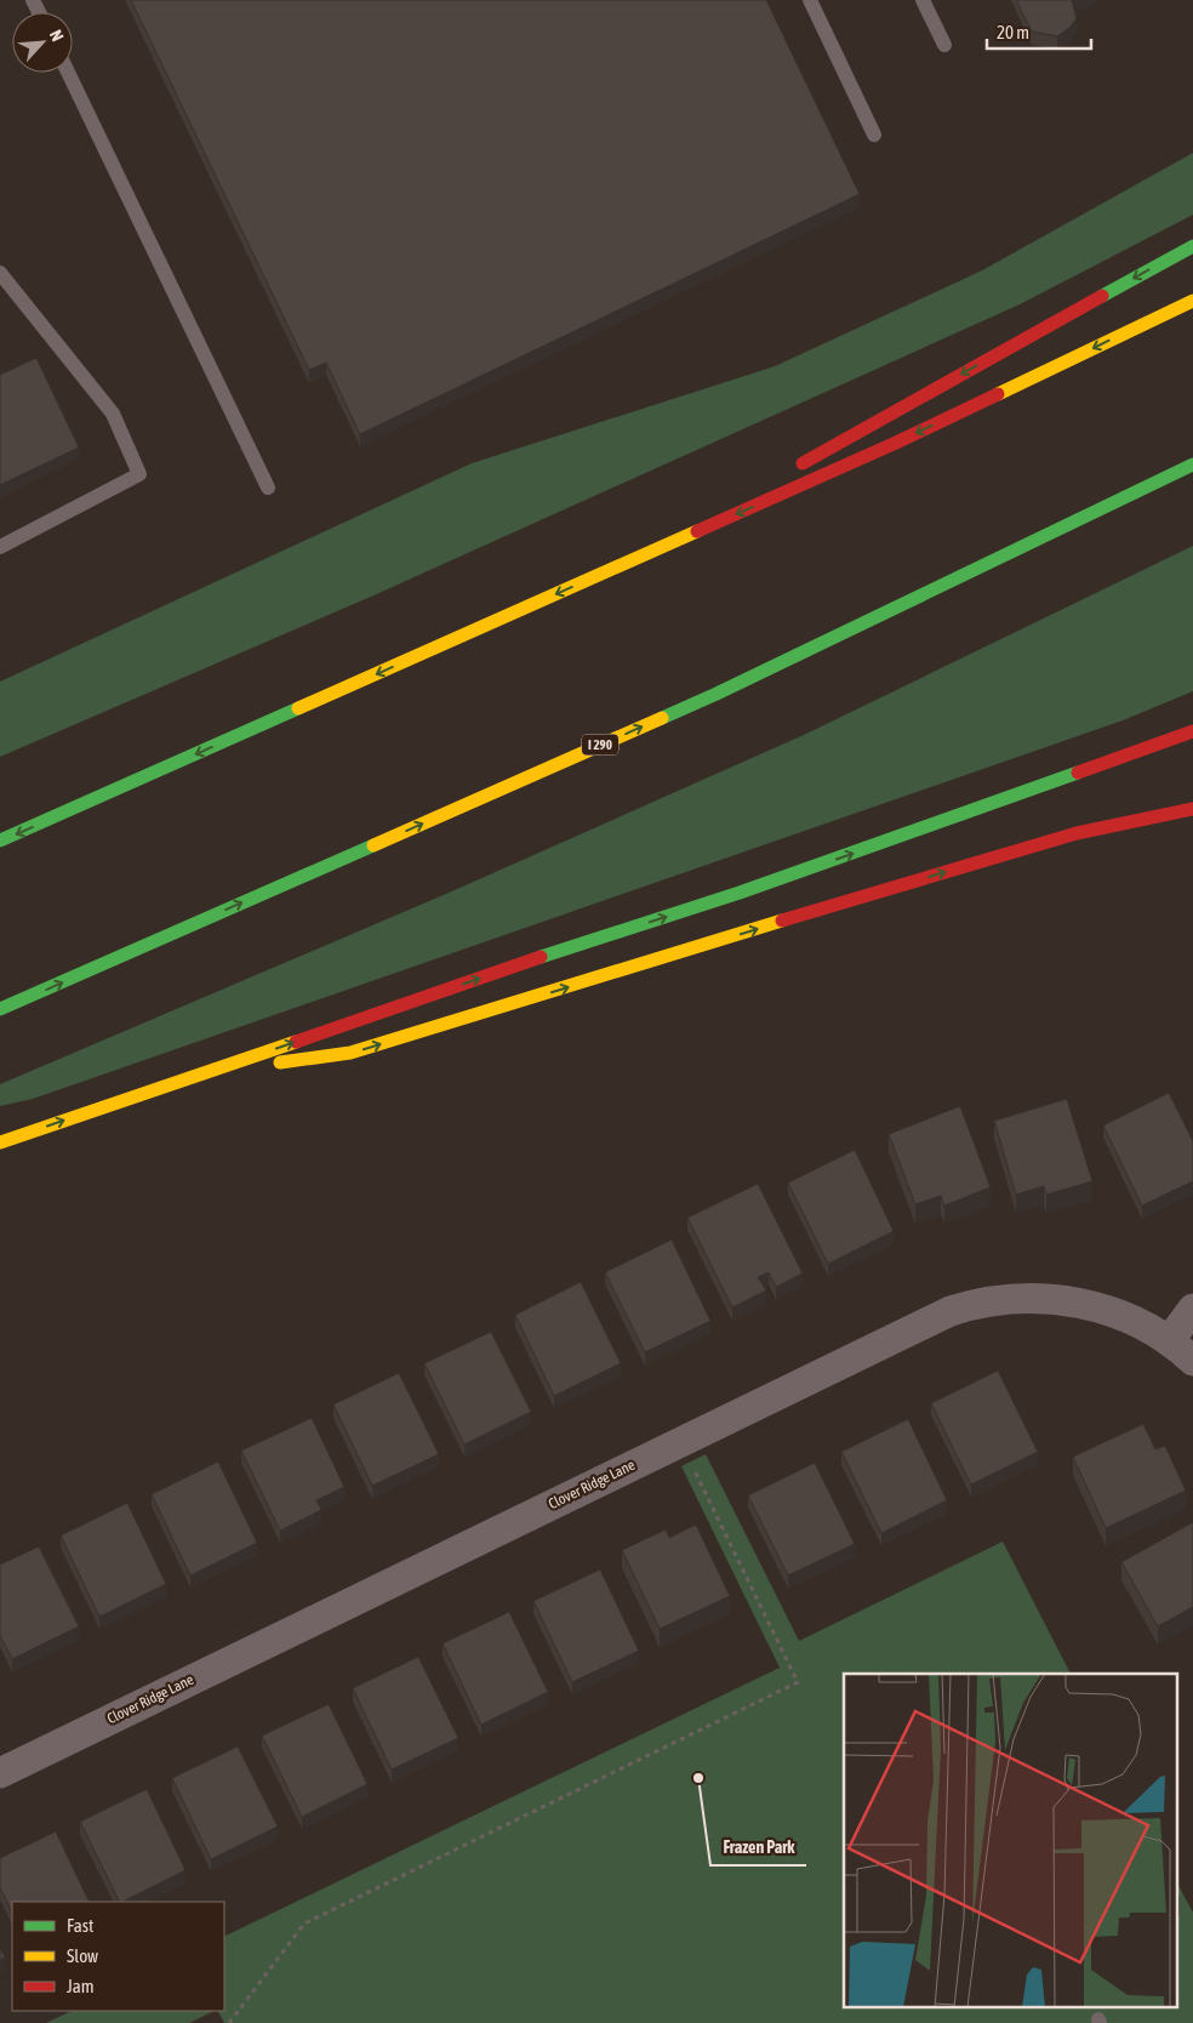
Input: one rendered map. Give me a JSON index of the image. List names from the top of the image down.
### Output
{
  "streets": {
    "highway": ["I 290"],
    "street": ["Clover Ridge Lane"]
  },
  "places": ["Frazen Park"],
  "legend": ["Fast", "Slow", "Jam"],
  "scale_bar": "20 m",
  "north": "top right"
}
